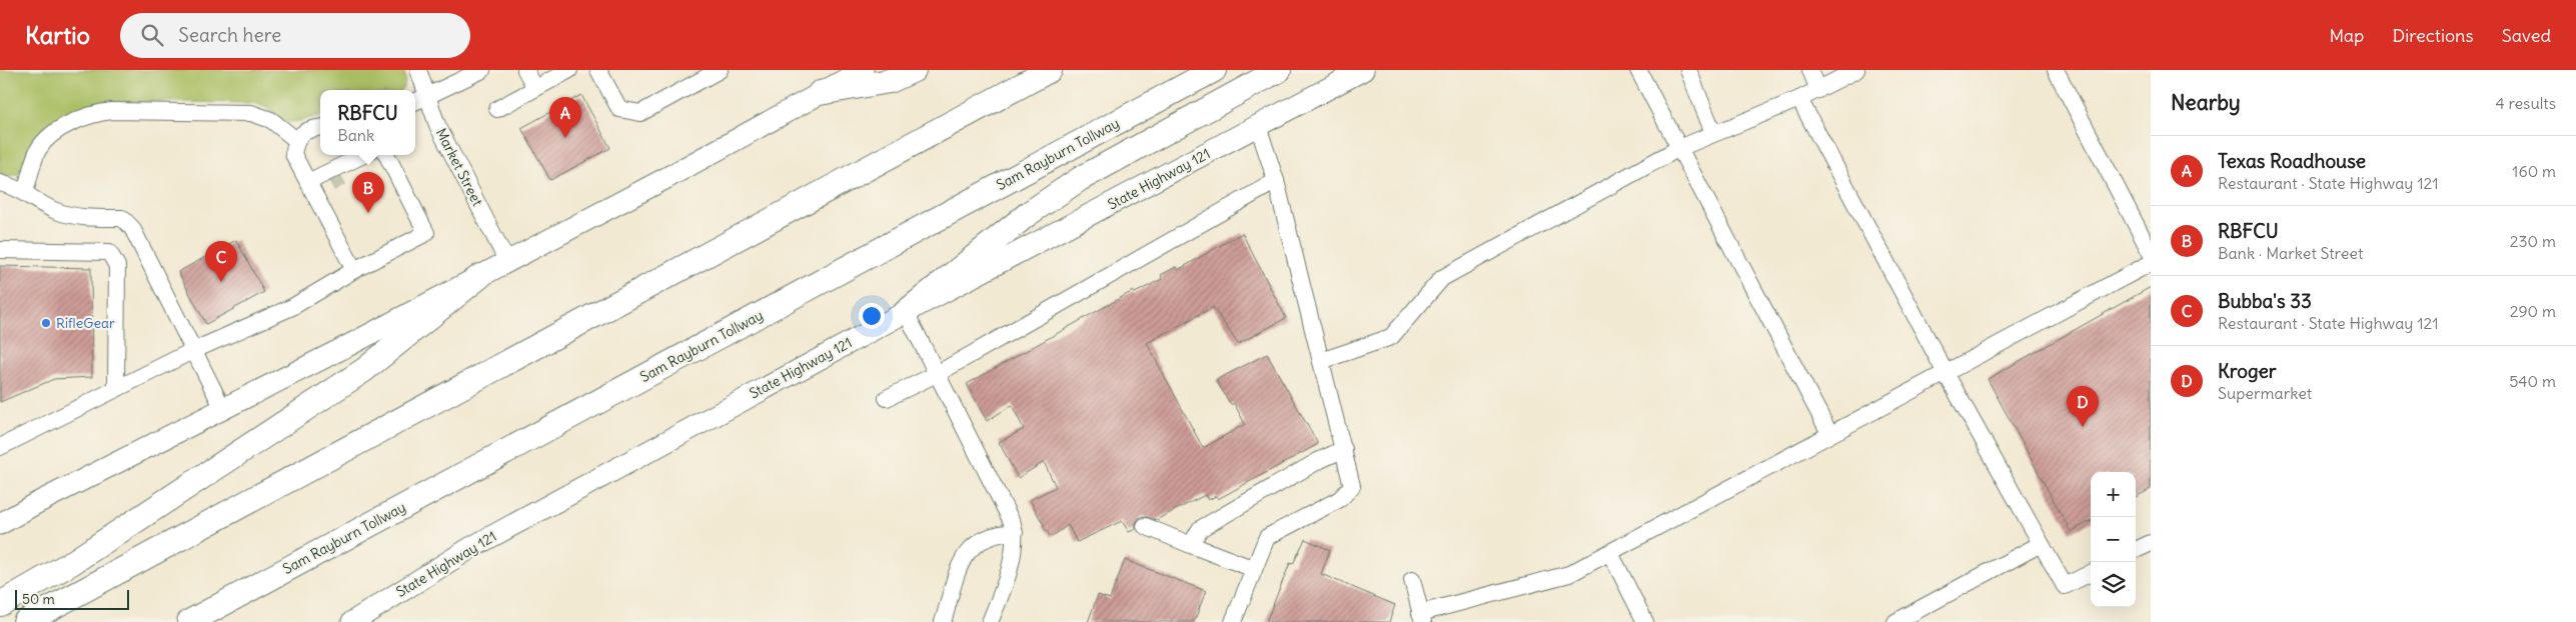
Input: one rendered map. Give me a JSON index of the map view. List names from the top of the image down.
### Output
{
  "streets": {
    "highway": ["Sam Rayburn Tollway"],
    "main road": ["State Highway 121"],
    "street": ["Market Street"]
  },
  "places": ["RifleGear"],
  "scale_bar": "50 m",
  "page": {
    "header": "Kartio",
    "search": "Search here",
    "nav": ["Map", "Directions", "Saved"],
    "heading": ["Nearby", "4 results"],
    "popup": ["RBFCU", "Bank"],
    "pins": [
      "A",
      "B",
      "C",
      "D"
    ],
    "list": [
      {
        "mark": "A",
        "name": "Texas Roadhouse",
        "note": "Restaurant · State Highway 121",
        "value": "160 m"
      },
      {
        "mark": "B",
        "name": "RBFCU",
        "note": "Bank · Market Street",
        "value": "230 m"
      },
      {
        "mark": "C",
        "name": "Bubba's 33",
        "note": "Restaurant · State Highway 121",
        "value": "290 m"
      },
      {
        "mark": "D",
        "name": "Kroger",
        "note": "Supermarket",
        "value": "540 m"
      }
    ],
    "map_buttons": ["+", "−"],
    "scale": "50 m"
  }
}
